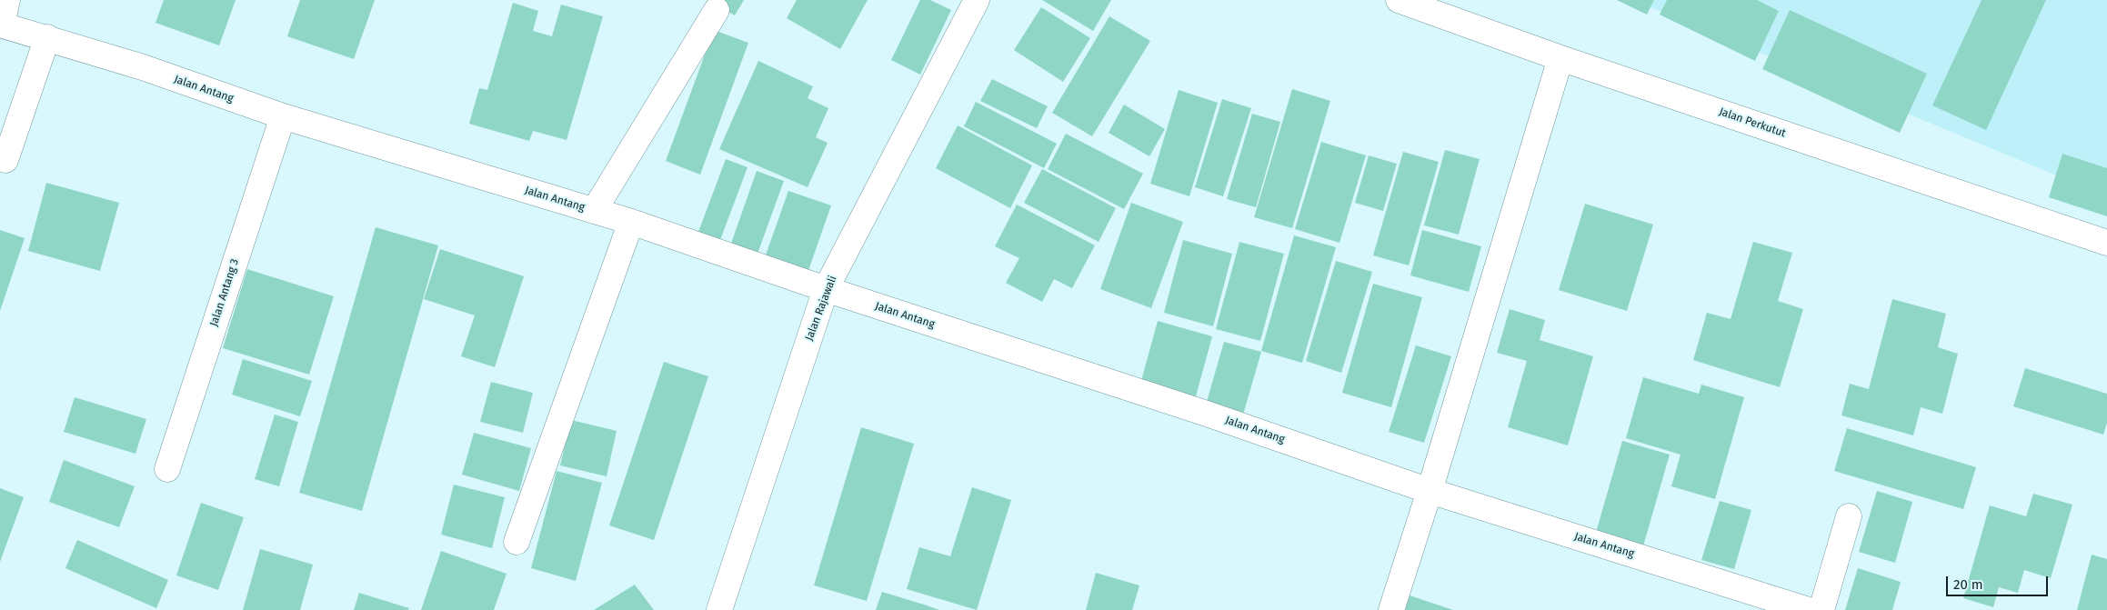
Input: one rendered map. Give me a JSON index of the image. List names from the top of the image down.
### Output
{
  "streets": {
    "street": [
      "Jalan Antang",
      "Jalan Perkutut",
      "Jalan Antang 3",
      "Jalan Rajawali"
    ]
  },
  "crossings": [
    ["Jalan Antang", "Jalan Antang 3"],
    ["Jalan Antang", "Jalan Rajawali"]
  ],
  "scale_bar": "20 m"
}
